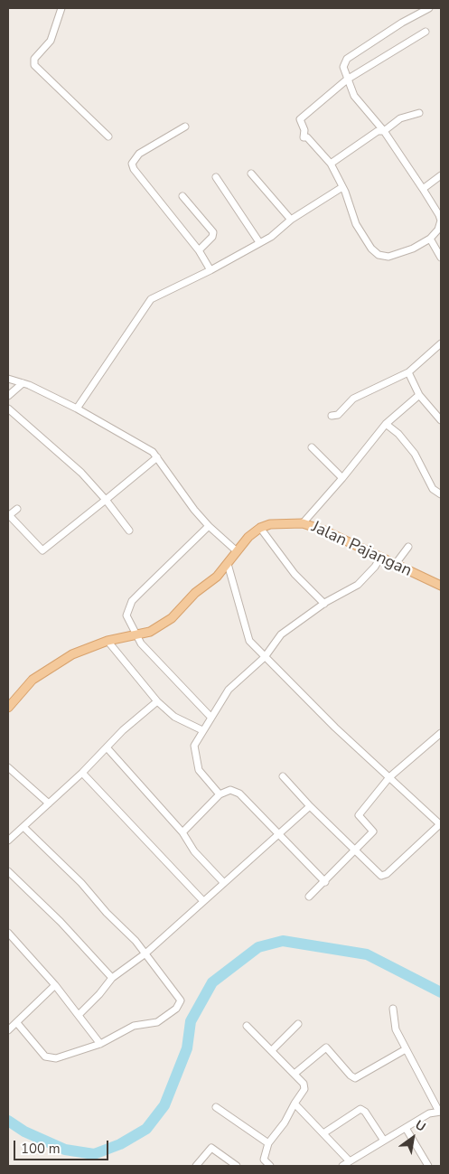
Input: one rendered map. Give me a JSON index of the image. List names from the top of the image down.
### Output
{
  "streets": {
    "main road": ["Jalan Pajangan"]
  },
  "scale_bar": "100 m",
  "north": "top right"
}
